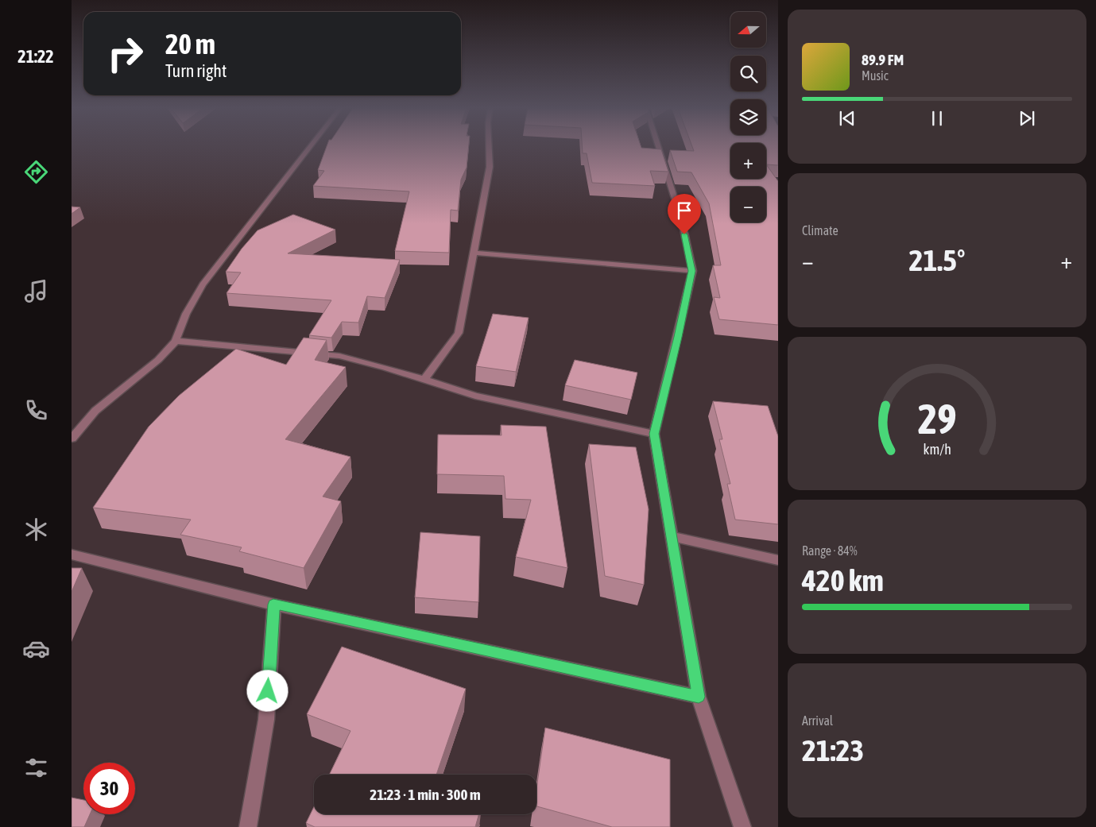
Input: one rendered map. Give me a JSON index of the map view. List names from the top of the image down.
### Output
{
  "north": "left",
  "page": {
    "tabs": "21:22",
    "map_buttons": ["+", "−"],
    "turn": ["20 m", "Turn right"],
    "song": ["89.9 FM", "Music"],
    "tile": [
      "Climate",
      ["Range · 84%", "420 km"],
      ["Arrival", "21:23"]
    ],
    "heat": ["−", "21.5°", "+"],
    "limit": "30",
    "trip": "21:23 · 1 min · 300 m",
    "gauge": ["29", "km/h"]
  }
}
